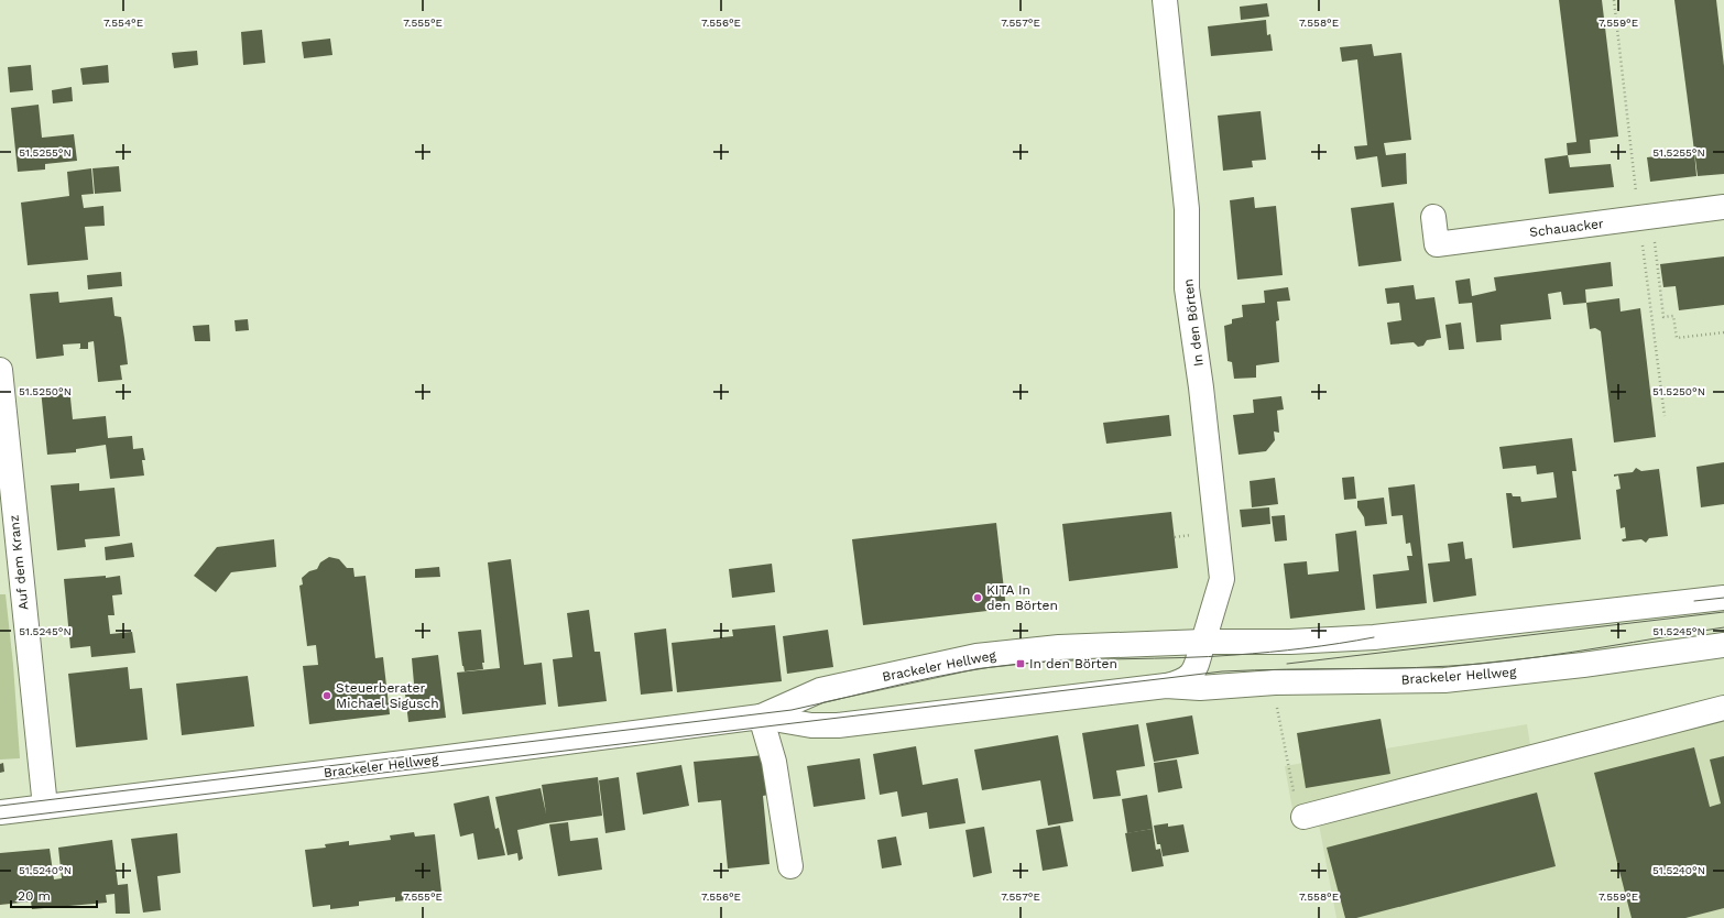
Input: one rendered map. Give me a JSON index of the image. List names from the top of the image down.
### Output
{
  "streets": {
    "main road": [
      "Schauacker",
      "In den Börten",
      "Auf dem Kranz",
      "Brackeler Hellweg"
    ]
  },
  "crossings": [
    ["In den Börten", "Brackeler Hellweg"],
    ["Auf dem Kranz", "Brackeler Hellweg"]
  ],
  "places": {
    "other": ["KITA In den Börten", "Steuerberater Michael Sigusch"],
    "transit": ["In den Börten"]
  },
  "scale_bar": "20 m",
  "coordinates": [
    "7.554°E",
    "7.555°E",
    "7.556°E",
    "7.557°E",
    "7.558°E",
    "7.559°E",
    "51.5255°N",
    "51.5250°N",
    "51.5245°N",
    "51.5240°N"
  ]
}
